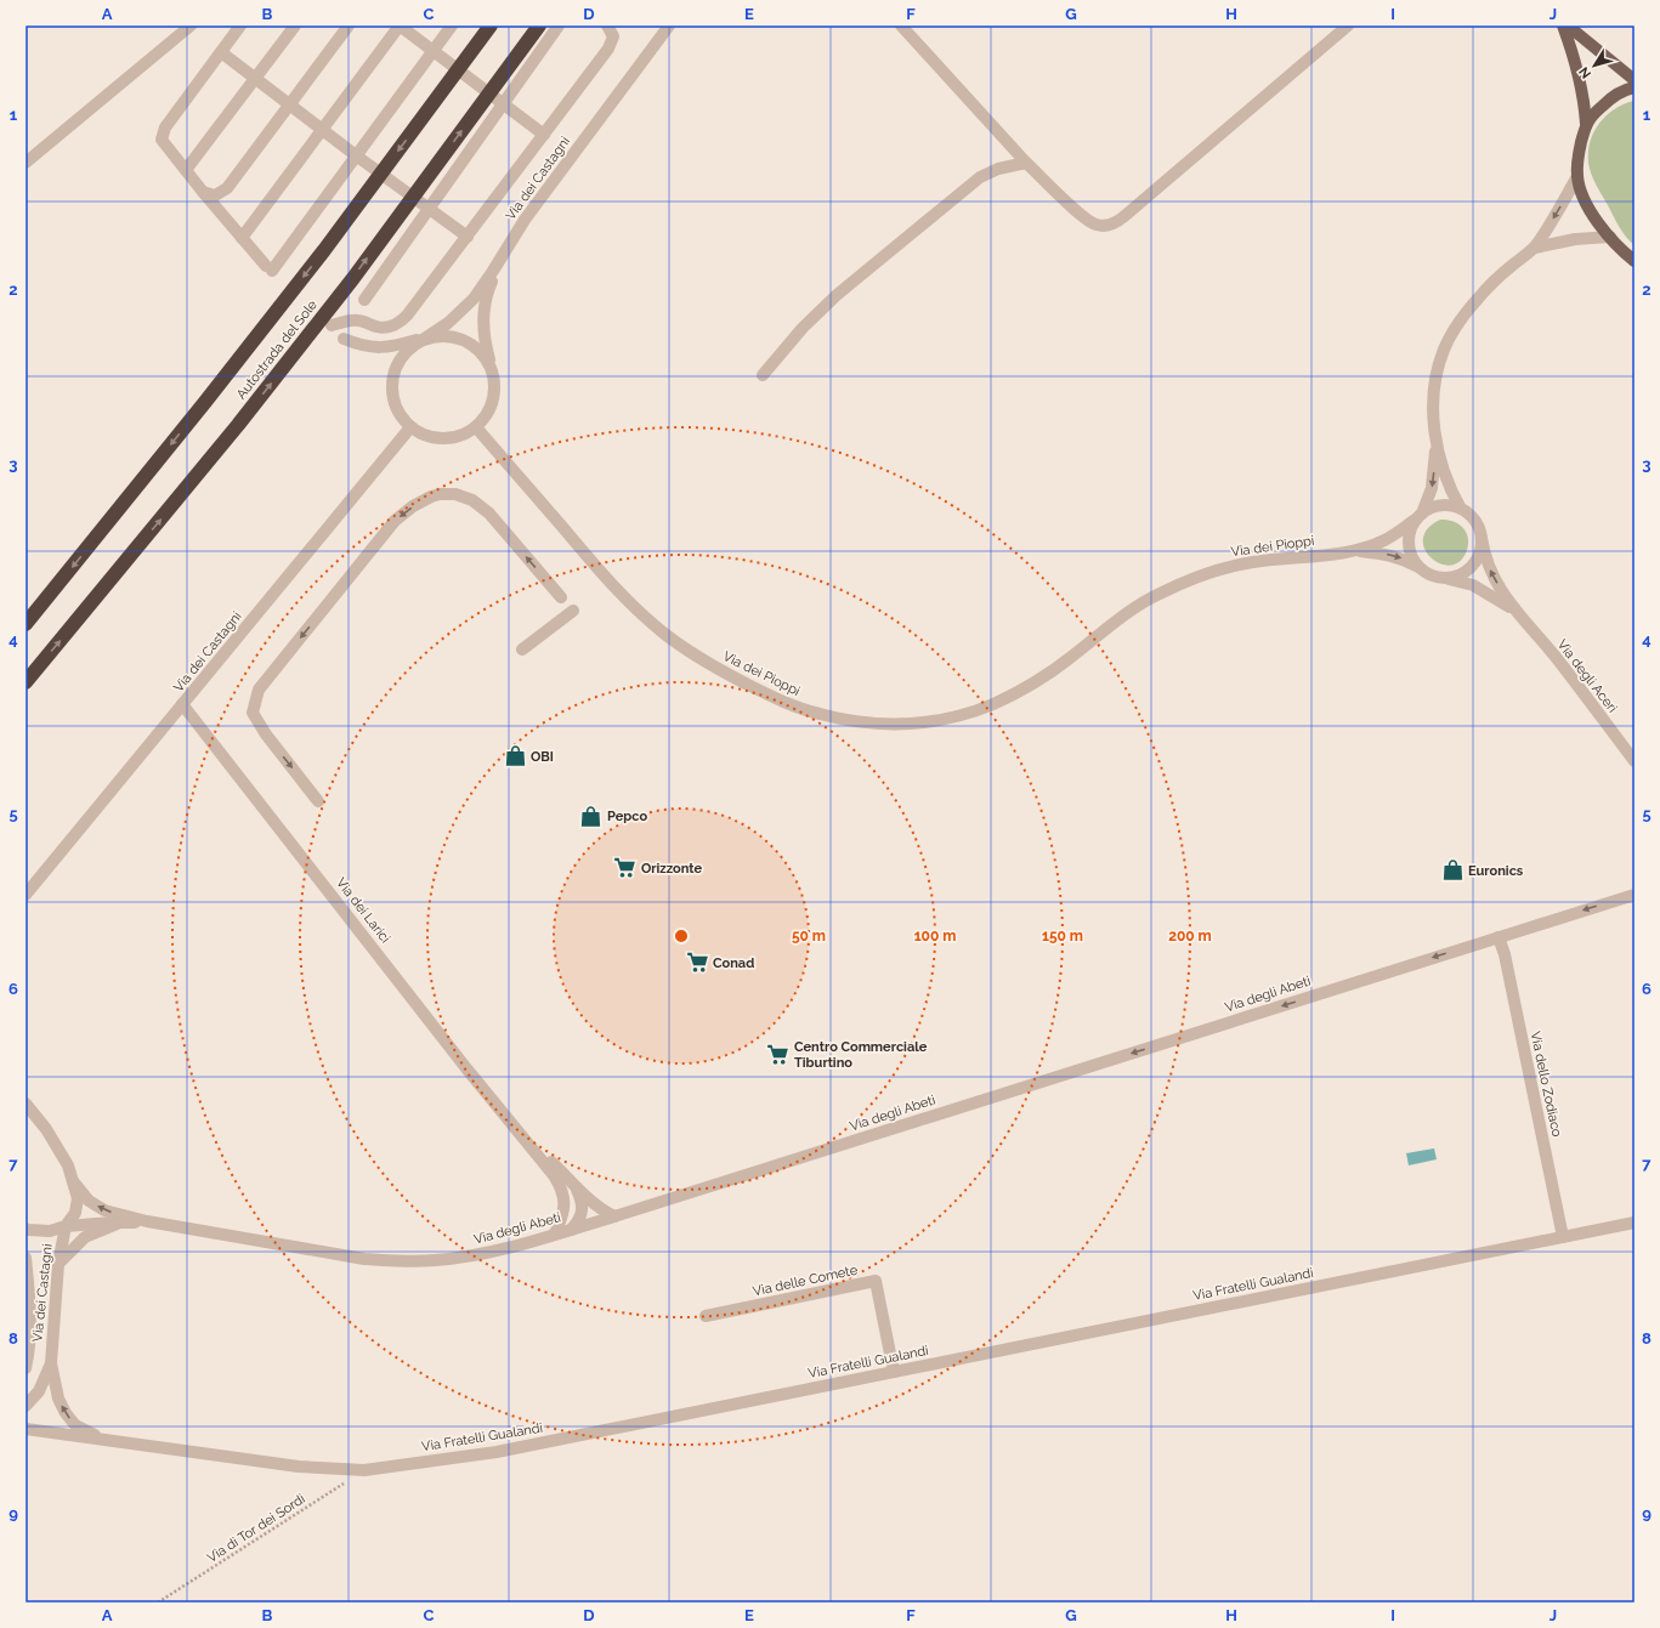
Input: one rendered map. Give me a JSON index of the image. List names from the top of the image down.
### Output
{
  "streets": {
    "highway": ["Autostrada del Sole"],
    "street": [
      "Via dei Castagni",
      "Via dei Pioppi",
      "Via degli Aceri",
      "Via dei Larici",
      "Via degli Abeti",
      "Via dello Zodiaco",
      "Via delle Comete",
      "Via Fratelli Gualandi"
    ],
    "path": ["Via di Tor dei Sordi"]
  },
  "crossings": [
    ["Via dei Castagni", "Via dei Pioppi"],
    ["Via dei Castagni", "Via dei Larici"],
    ["Via dei Castagni", "Via degli Abeti"],
    ["Via dei Castagni", "Via Fratelli Gualandi"],
    ["Via dei Larici", "Via degli Abeti"],
    ["Via degli Abeti", "Via dello Zodiaco"],
    ["Via dello Zodiaco", "Via Fratelli Gualandi"],
    ["Via delle Comete", "Via Fratelli Gualandi"],
    ["Via Fratelli Gualandi", "Via di Tor dei Sordi"]
  ],
  "one_way": ["Via degli Abeti"],
  "places": {
    "shop": ["OBI", "Pepco", "Euronics"],
    "supermarket": ["Orizzonte", "Conad", "Centro Commerciale Tiburtino"]
  },
  "north": "bottom left",
  "grid": {
    "columns": [
      "A",
      "B",
      "C",
      "D",
      "E",
      "F",
      "G",
      "H",
      "I",
      "J"
    ],
    "rows": [
      "1",
      "2",
      "3",
      "4",
      "5",
      "6",
      "7",
      "8",
      "9"
    ]
  },
  "rings": [
    "50 m",
    "100 m",
    "150 m",
    "200 m"
  ]
}
